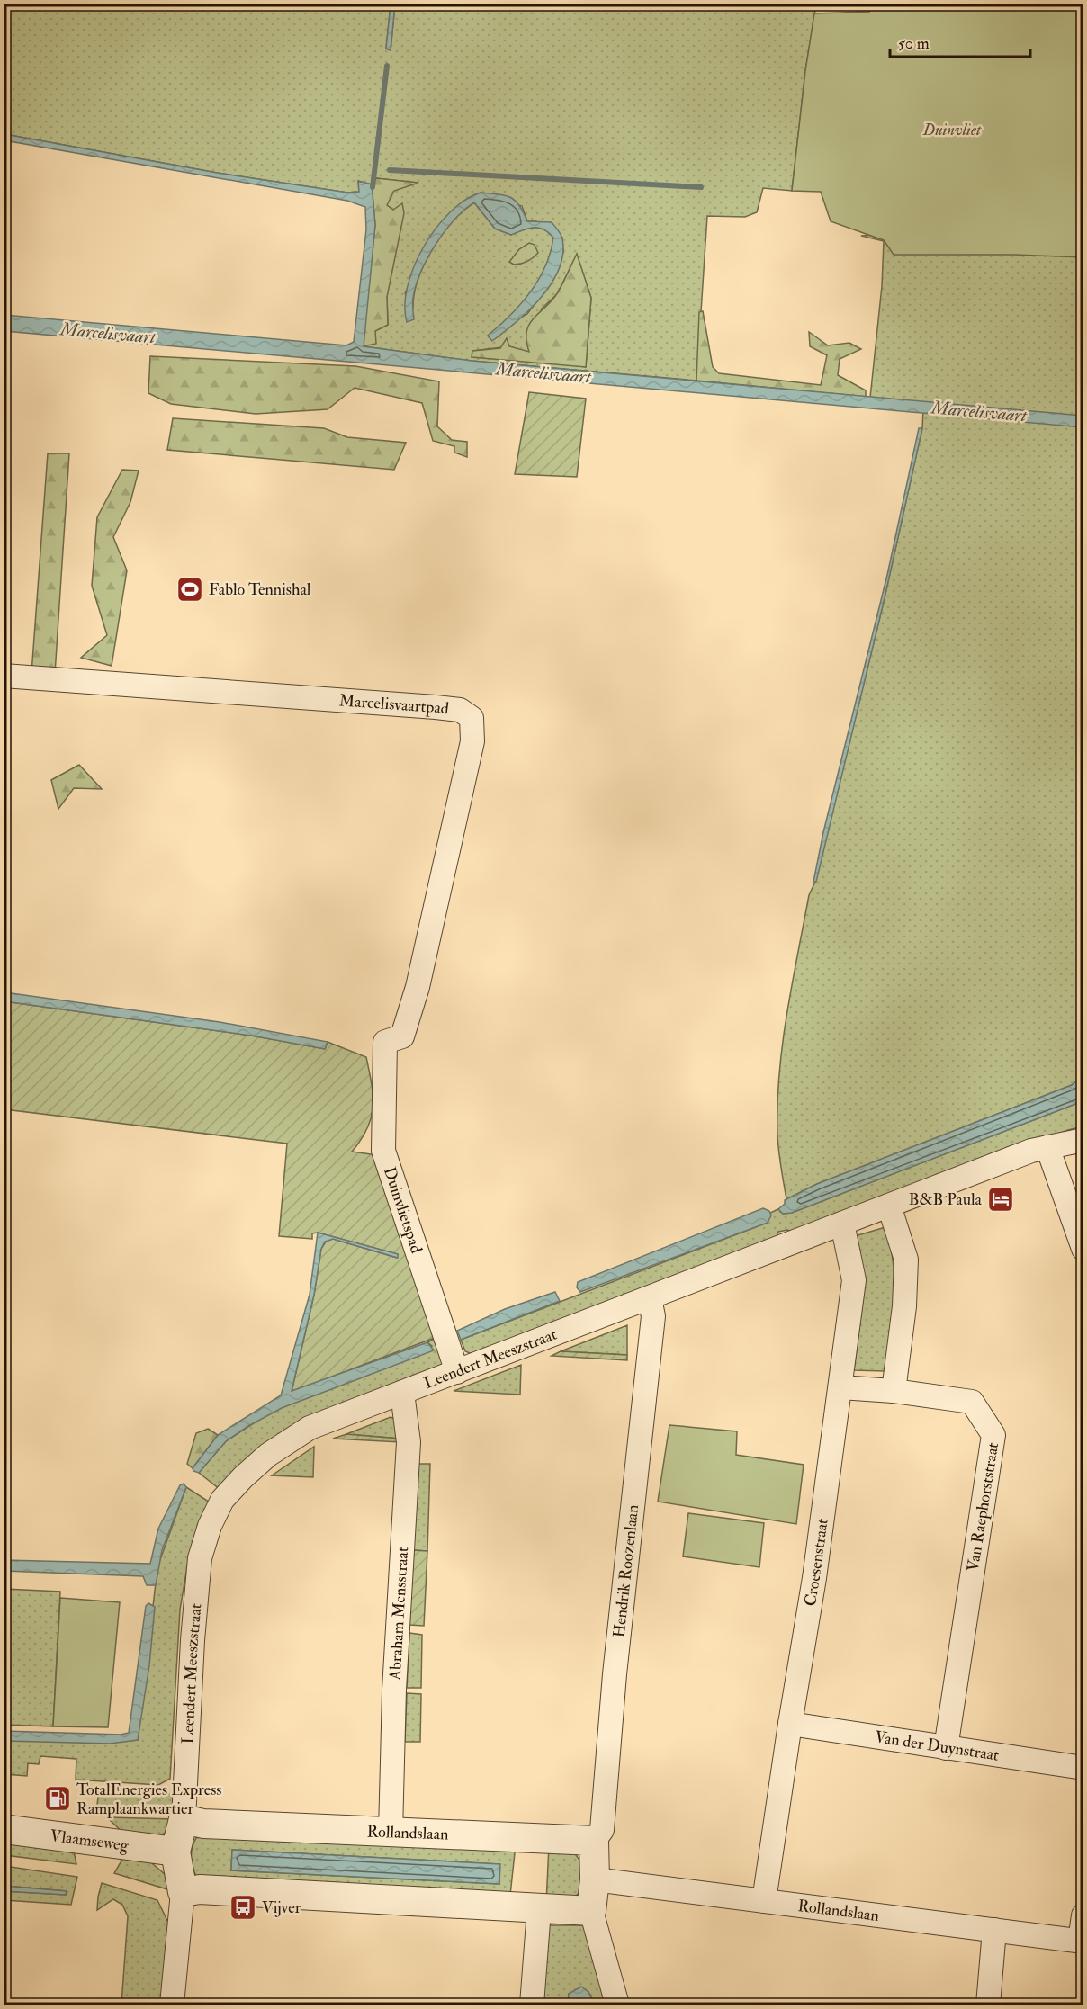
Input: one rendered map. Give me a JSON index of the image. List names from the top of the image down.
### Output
{
  "streets": {
    "street": [
      "Marcelisvaartpad",
      "Duinvlietspad",
      "Leendert Meeszstraat",
      "Van Raephorststraat",
      "Croesenstraat",
      "Hendrik Roozenlaan",
      "Abraham Mensstraat",
      "Van der Duynstraat",
      "Rollandslaan",
      "Vlaamseweg"
    ]
  },
  "crossings": [
    ["Marcelisvaartpad", "Duinvlietspad"],
    ["Duinvlietspad", "Leendert Meeszstraat"],
    ["Leendert Meeszstraat", "Croesenstraat"],
    ["Leendert Meeszstraat", "Hendrik Roozenlaan"],
    ["Leendert Meeszstraat", "Abraham Mensstraat"],
    ["Leendert Meeszstraat", "Rollandslaan"],
    ["Van Raephorststraat", "Croesenstraat"],
    ["Van Raephorststraat", "Van der Duynstraat"],
    ["Croesenstraat", "Van der Duynstraat"],
    ["Croesenstraat", "Rollandslaan"],
    ["Hendrik Roozenlaan", "Rollandslaan"],
    ["Abraham Mensstraat", "Rollandslaan"]
  ],
  "water": ["Marcelisvaart"],
  "parks": ["Duinvliet"],
  "places": {
    "sports": ["Fablo Tennishal"],
    "hotel": ["B&B Paula"],
    "fuel station": ["TotalEnergies Express Ramplaankwartier"],
    "bus stop": ["Vijver"]
  },
  "scale_bar": "50 m"
}
